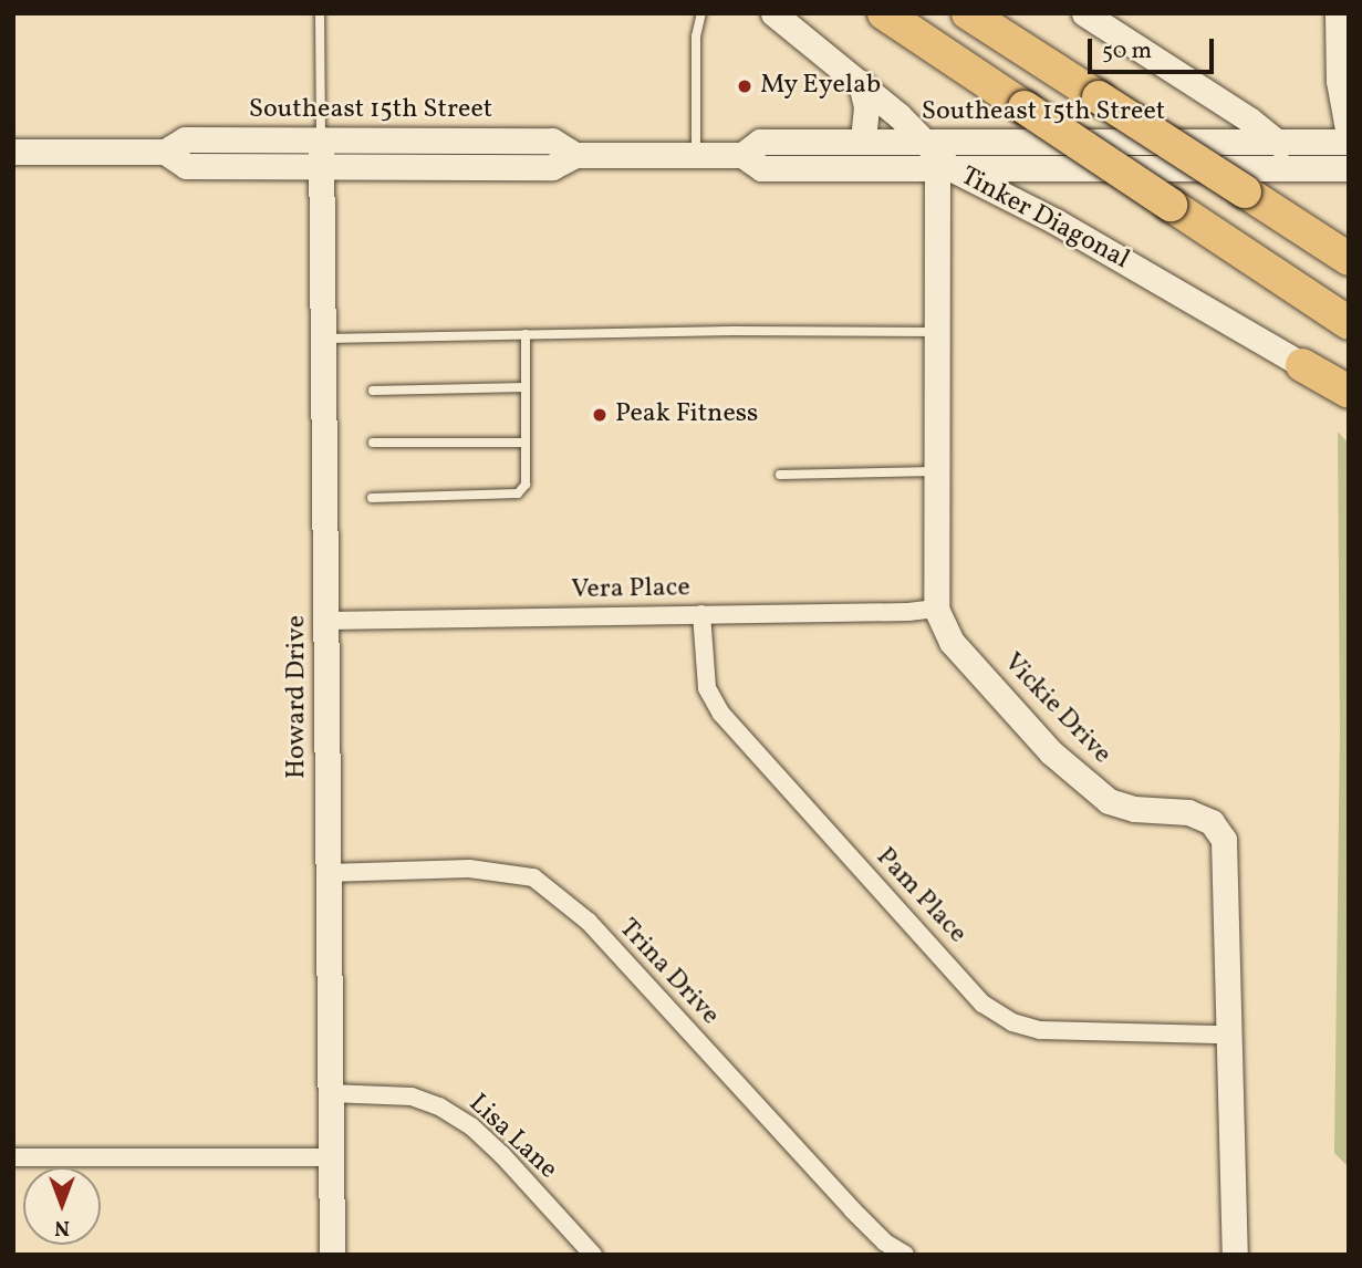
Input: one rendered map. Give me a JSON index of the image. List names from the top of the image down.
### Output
{
  "streets": {
    "street": [
      "Southeast 15th Street",
      "Tinker Diagonal",
      "Vera Place",
      "Howard Drive",
      "Vickie Drive",
      "Pam Place",
      "Trina Drive",
      "Lisa Lane"
    ]
  },
  "crossings": [
    ["Southeast 15th Street", "Tinker Diagonal"],
    ["Southeast 15th Street", "Howard Drive"],
    ["Southeast 15th Street", "Vickie Drive"],
    ["Tinker Diagonal", "Vickie Drive"],
    ["Vera Place", "Howard Drive"],
    ["Vera Place", "Vickie Drive"],
    ["Vera Place", "Pam Place"],
    ["Howard Drive", "Trina Drive"],
    ["Howard Drive", "Lisa Lane"],
    ["Vickie Drive", "Pam Place"]
  ],
  "places": ["My Eyelab", "Peak Fitness"],
  "scale_bar": "50 m",
  "north": "bottom"
}
